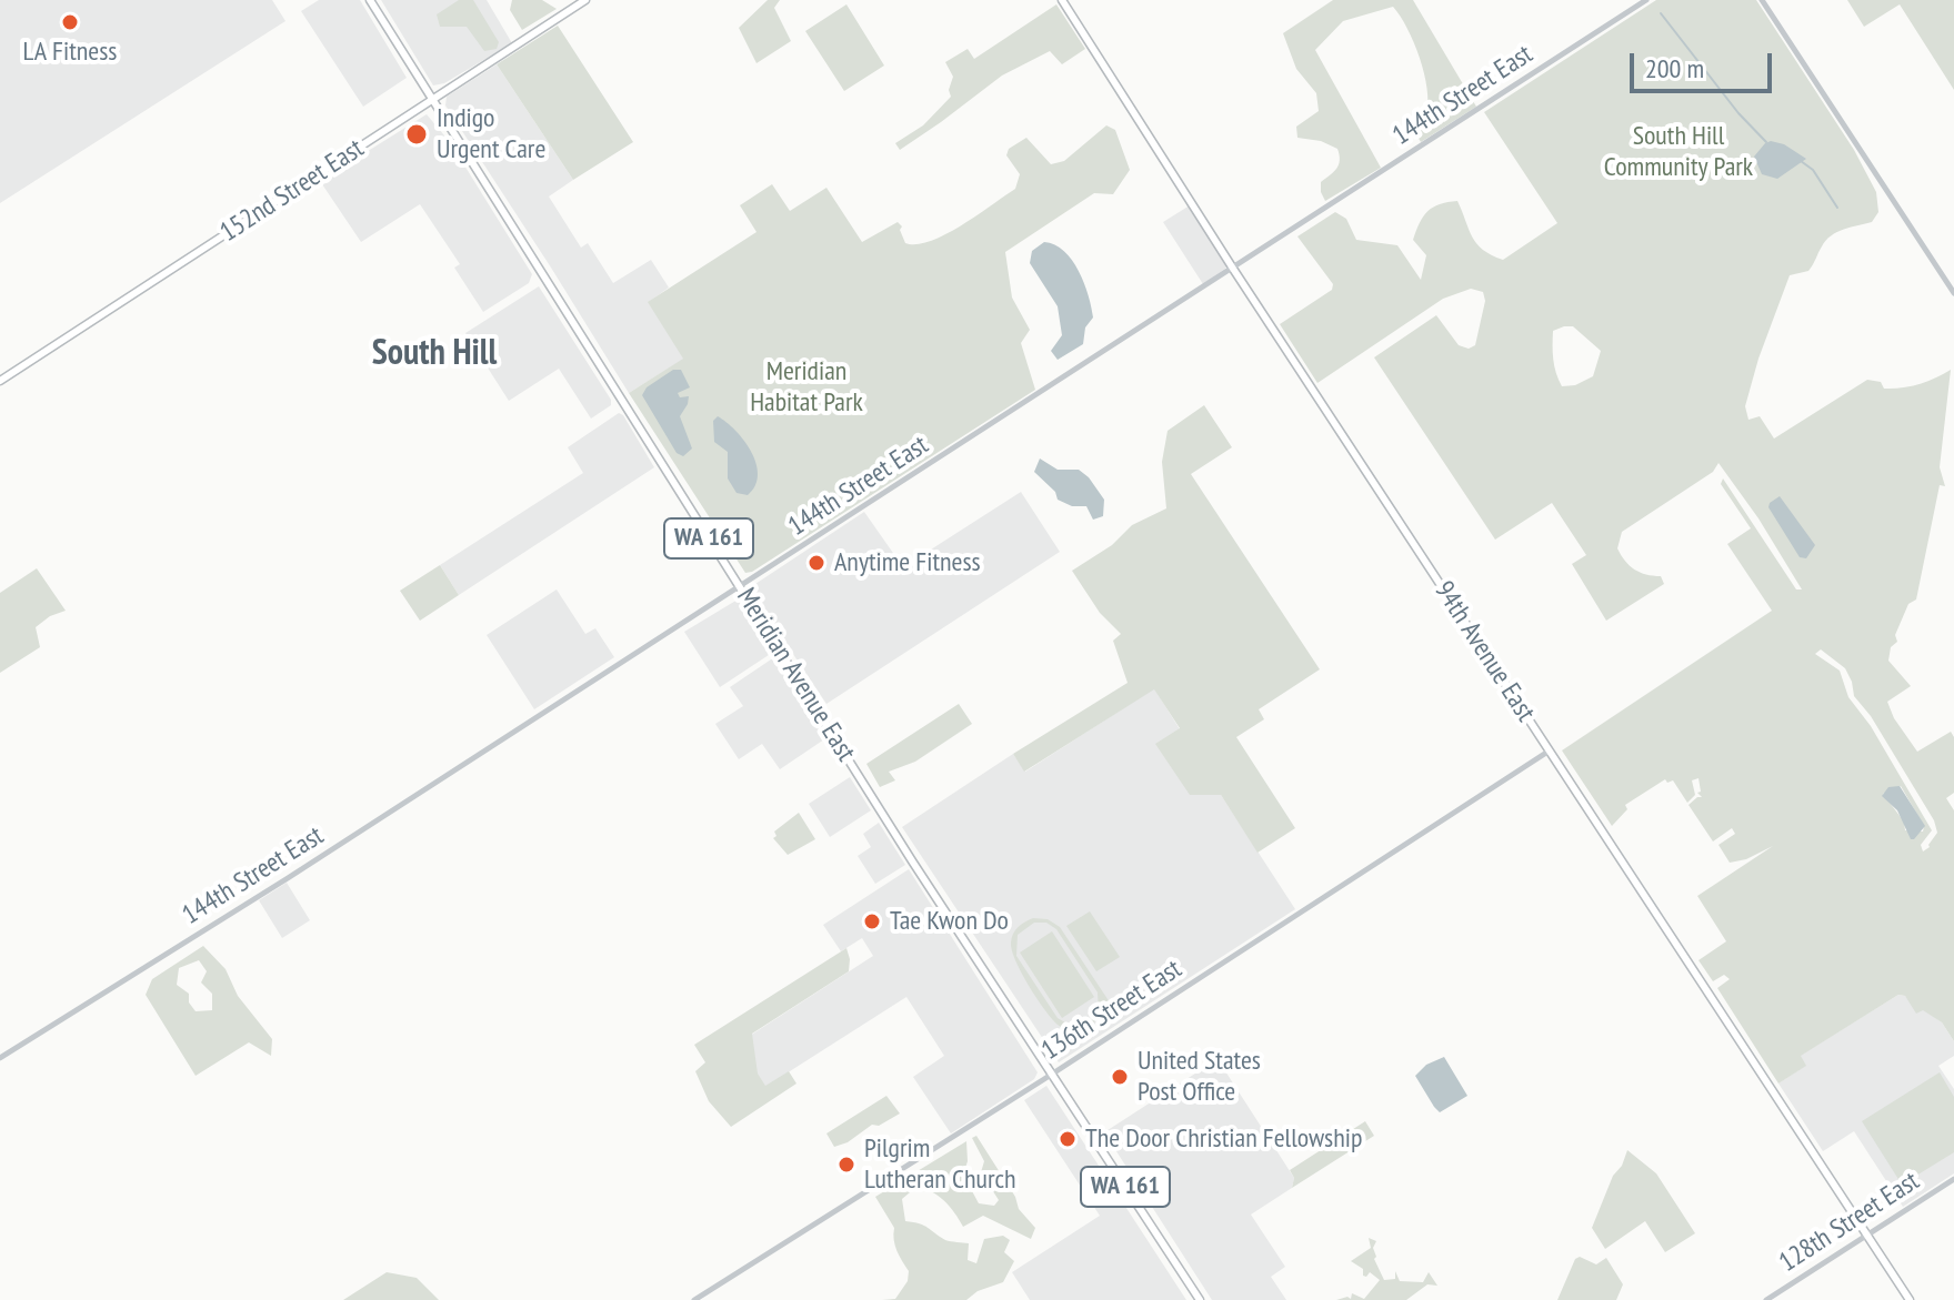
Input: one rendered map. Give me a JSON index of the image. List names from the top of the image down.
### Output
{
  "streets": {
    "main road": [
      "152nd Street East",
      "WA 161",
      "94th Avenue East",
      "Meridian Avenue East"
    ],
    "street": ["144th Street East", "136th Street East", "128th Street East"]
  },
  "crossings": [
    ["144th Street East", "94th Avenue East"],
    ["144th Street East", "Meridian Avenue East"],
    ["152nd Street East", "Meridian Avenue East"],
    ["94th Avenue East", "136th Street East"],
    ["94th Avenue East", "128th Street East"],
    ["Meridian Avenue East", "136th Street East"]
  ],
  "districts": ["South Hill"],
  "parks": ["South Hill Community Park", "Meridian Habitat Park"],
  "places": [
    "LA Fitness",
    "Indigo Urgent Care",
    "Anytime Fitness",
    "Tae Kwon Do",
    "United States Post Office",
    "The Door Christian Fellowship",
    "Pilgrim Lutheran Church"
  ],
  "scale_bar": "200 m"
}
